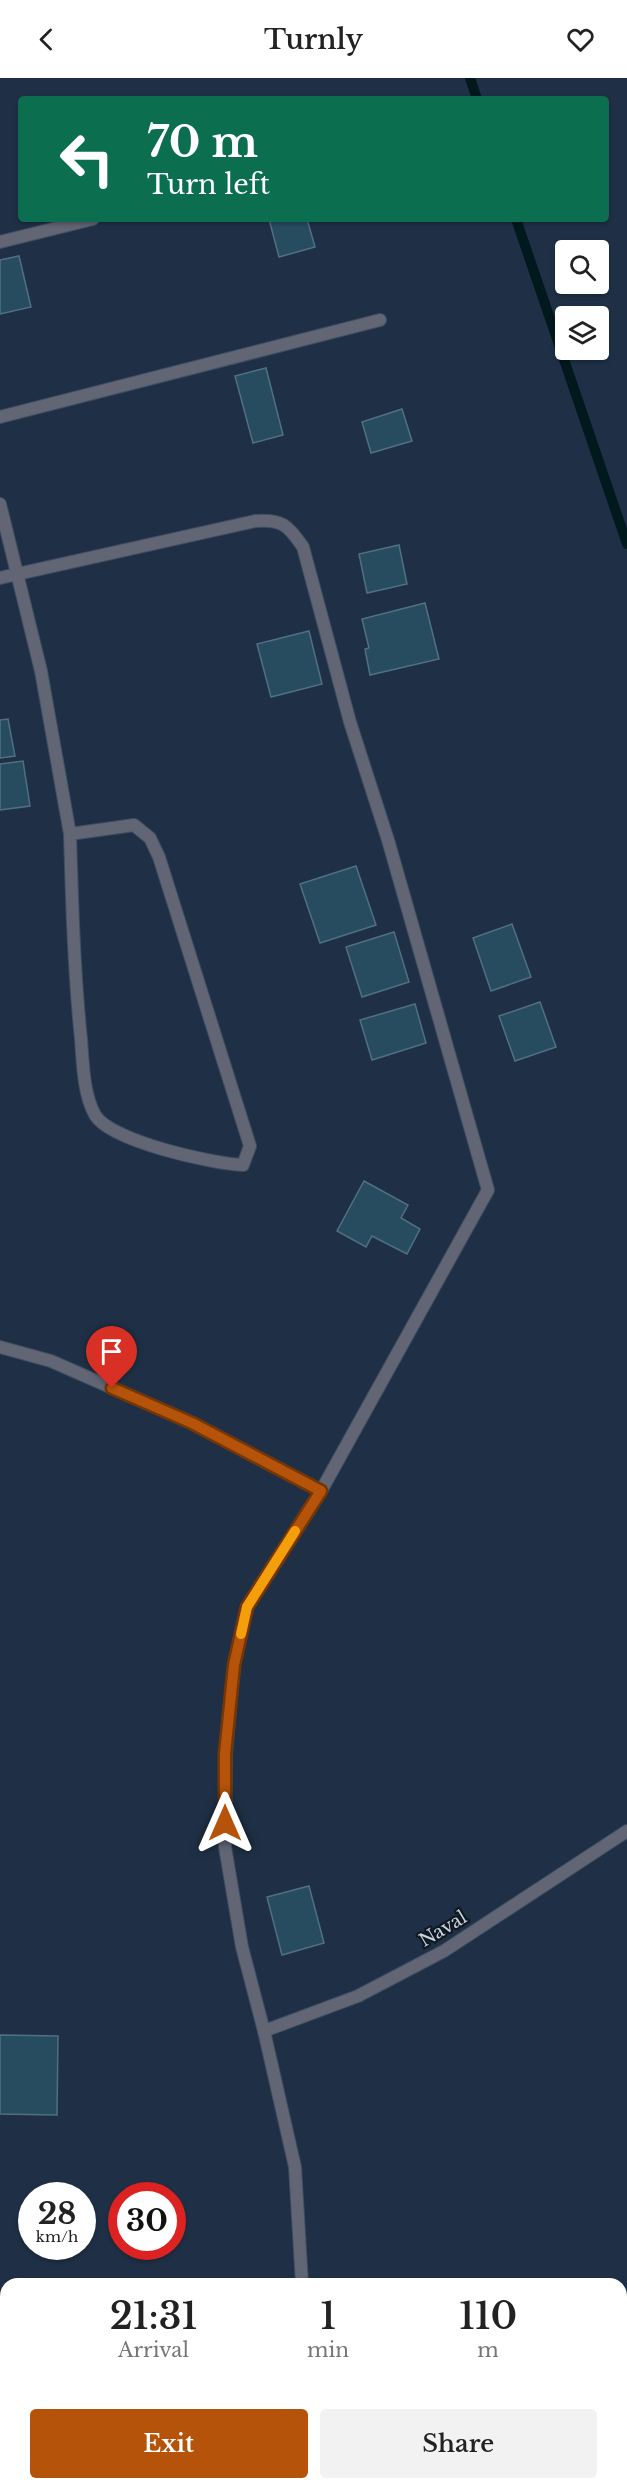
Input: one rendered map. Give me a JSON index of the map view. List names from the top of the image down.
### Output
{
  "streets": {
    "street": ["Naval"]
  },
  "page": {
    "header": "Turnly",
    "turn": ["70 m", "Turn left"],
    "speed": "28 km/h",
    "limit": "30",
    "eta": [
      "21:31",
      "Arrival",
      "1",
      "min",
      "110",
      "m"
    ],
    "buttons": ["Exit", "Share"]
  }
}
